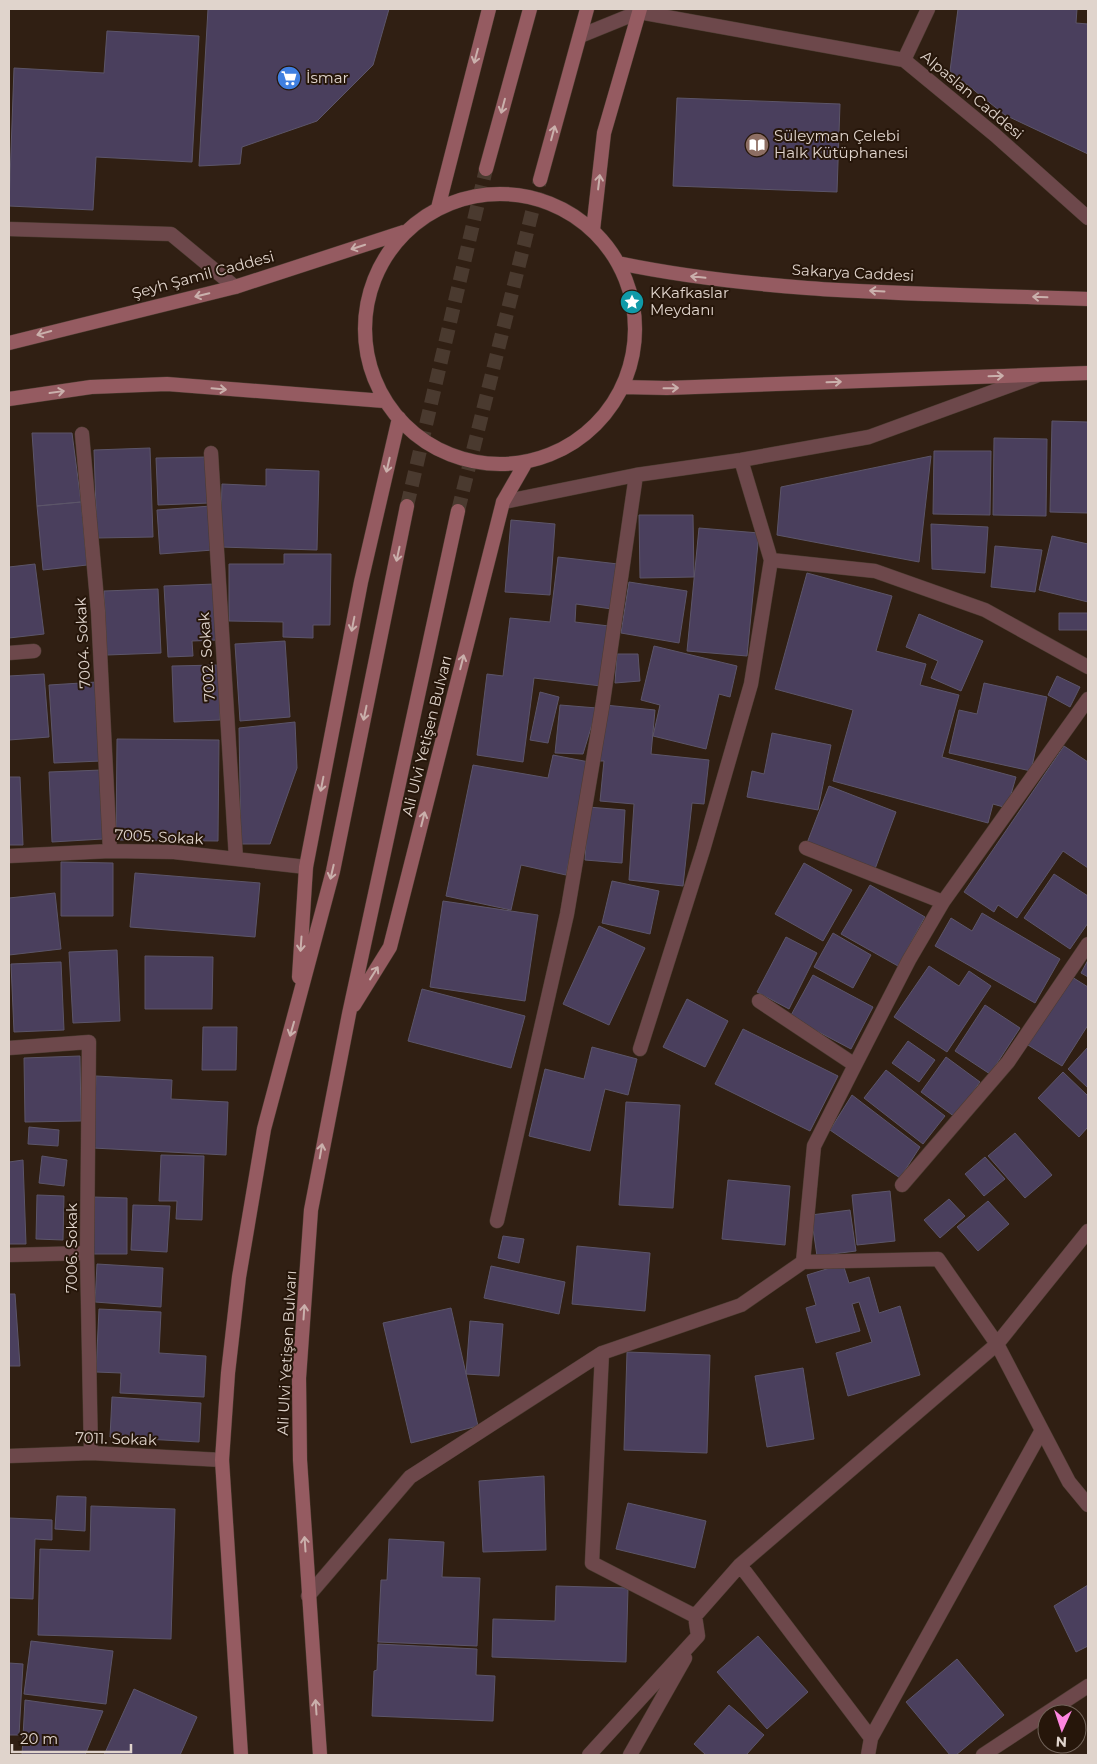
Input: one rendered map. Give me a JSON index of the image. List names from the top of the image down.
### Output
{
  "streets": {
    "main road": ["Sakarya Caddesi", "Şeyh Şamil Caddesi", "Ali Ulvi Yetişen Bulvarı"],
    "street": [
      "Alpaslan Caddesi",
      "7004. Sokak",
      "7002. Sokak",
      "7005. Sokak",
      "7006. Sokak",
      "7011. Sokak"
    ]
  },
  "crossings": [
    ["7004. Sokak", "7005. Sokak"],
    ["7002. Sokak", "7005. Sokak"],
    ["7006. Sokak", "7011. Sokak"]
  ],
  "places": {
    "supermarket": ["İsmar"],
    "library": ["Süleyman Çelebi Halk Kütüphanesi"],
    "place": ["KKafkaslar Meydanı"]
  },
  "scale_bar": "20 m",
  "north": "bottom"
}
